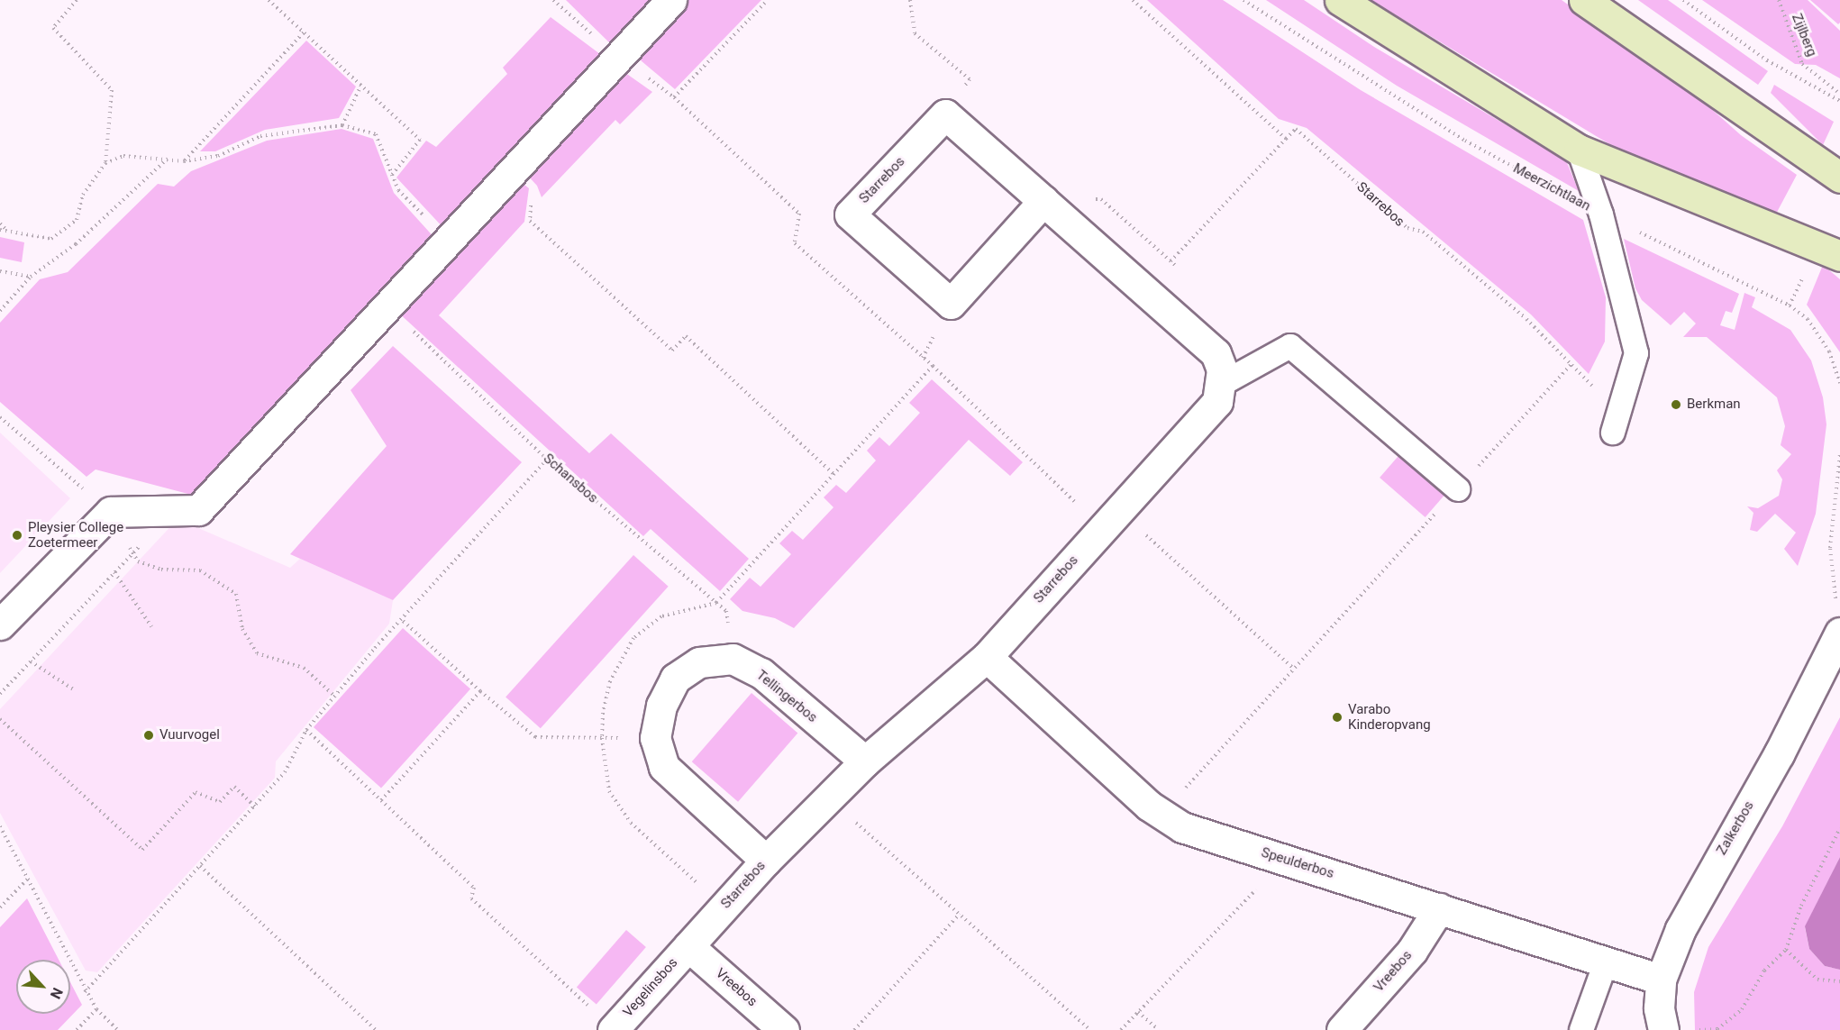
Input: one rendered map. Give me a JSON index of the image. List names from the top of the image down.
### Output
{
  "streets": {
    "street": [
      "Starrebos",
      "Tellingerbos",
      "Zalkerbos",
      "Speulderbos",
      "Vreebos",
      "Vegelinsbos"
    ],
    "path": ["Zijlberg", "Meerzichtlaan", "Schansbos"]
  },
  "crossings": [
    ["Starrebos", "Tellingerbos"],
    ["Starrebos", "Speulderbos"],
    ["Starrebos", "Vreebos"],
    ["Starrebos", "Vegelinsbos"],
    ["Schansbos", "Tellingerbos"],
    ["Zalkerbos", "Speulderbos"],
    ["Speulderbos", "Vreebos"],
    ["Vreebos", "Vegelinsbos"]
  ],
  "places": [
    "Berkman",
    "Pleysier College Zoetermeer",
    "Varabo Kinderopvang",
    "Vuurvogel"
  ],
  "north": "bottom right"
}
